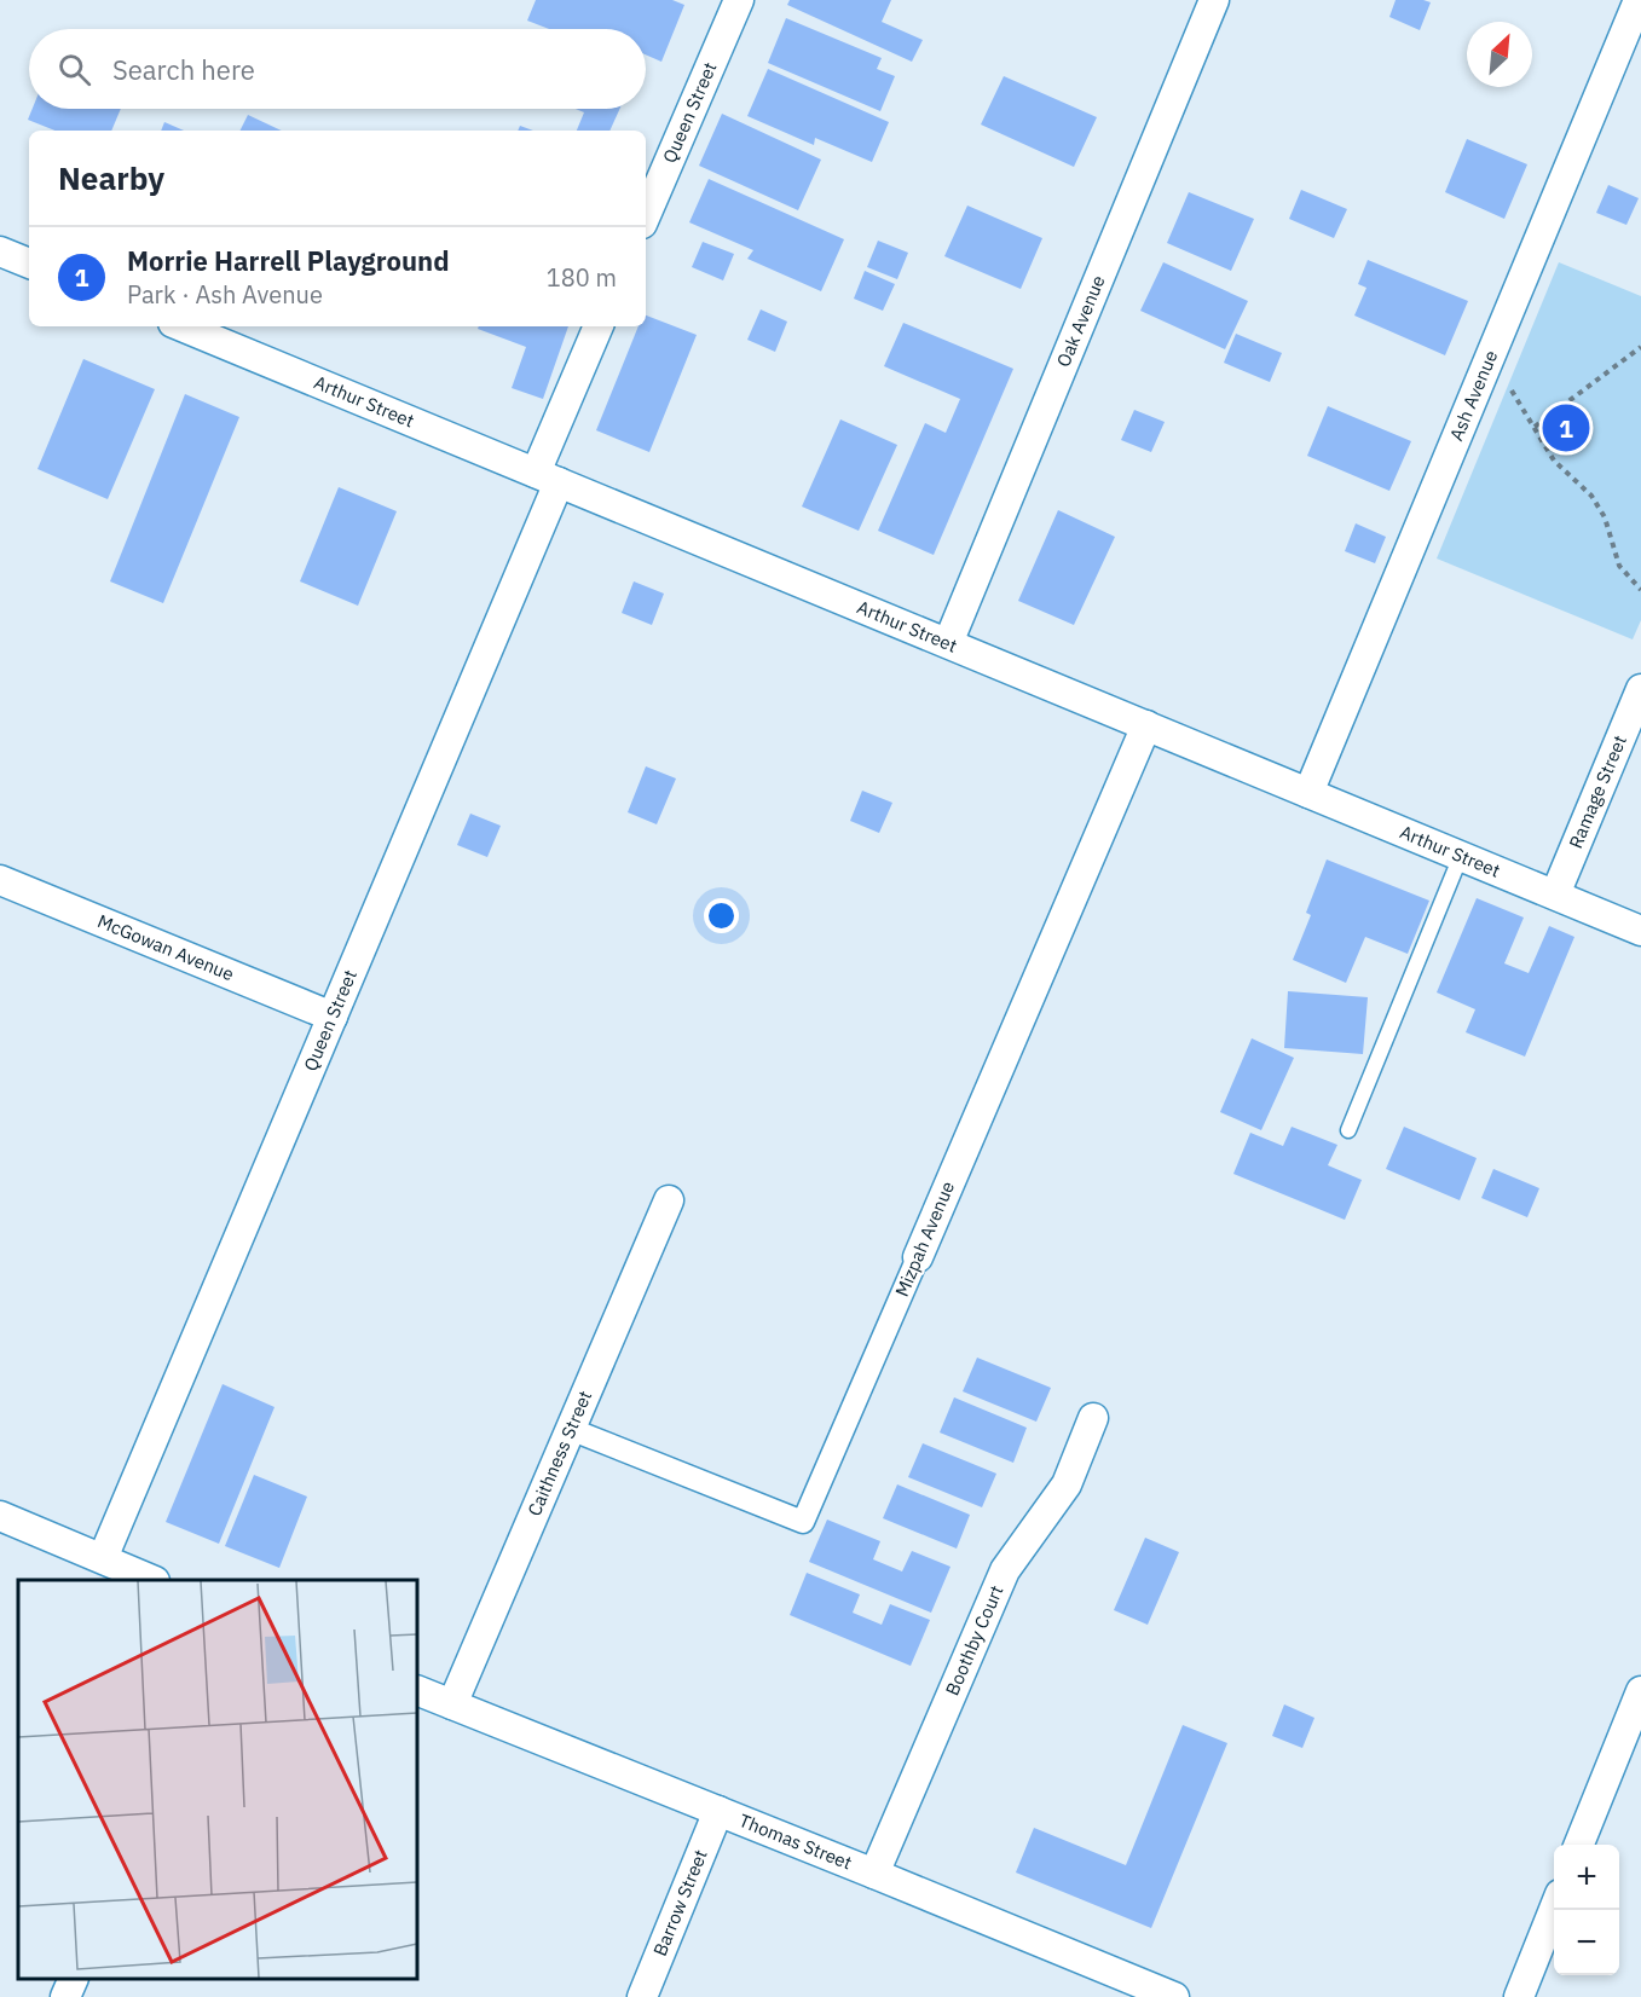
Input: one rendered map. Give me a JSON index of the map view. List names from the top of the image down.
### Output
{
  "streets": {
    "street": [
      "Queen Street",
      "Oak Avenue",
      "Ash Avenue",
      "Arthur Street",
      "Ramage Street",
      "McGowan Avenue",
      "Mizpah Avenue",
      "Caithness Street",
      "Boothby Court",
      "Thomas Street",
      "Barrow Street"
    ]
  },
  "crossings": [
    ["Queen Street", "Arthur Street"],
    ["Queen Street", "McGowan Avenue"],
    ["Oak Avenue", "Arthur Street"],
    ["Ash Avenue", "Arthur Street"],
    ["Arthur Street", "Ramage Street"],
    ["Arthur Street", "Mizpah Avenue"],
    ["Mizpah Avenue", "Caithness Street"],
    ["Caithness Street", "Thomas Street"],
    ["Boothby Court", "Thomas Street"],
    ["Thomas Street", "Barrow Street"]
  ],
  "north": "top right",
  "page": {
    "search": "Search here",
    "heading": "Nearby",
    "list": [
      {
        "mark": "1",
        "name": "Morrie Harrell Playground",
        "note": "Park · Ash Avenue",
        "value": "180 m"
      }
    ],
    "pins": "1",
    "map_buttons": ["+", "−"]
  }
}
